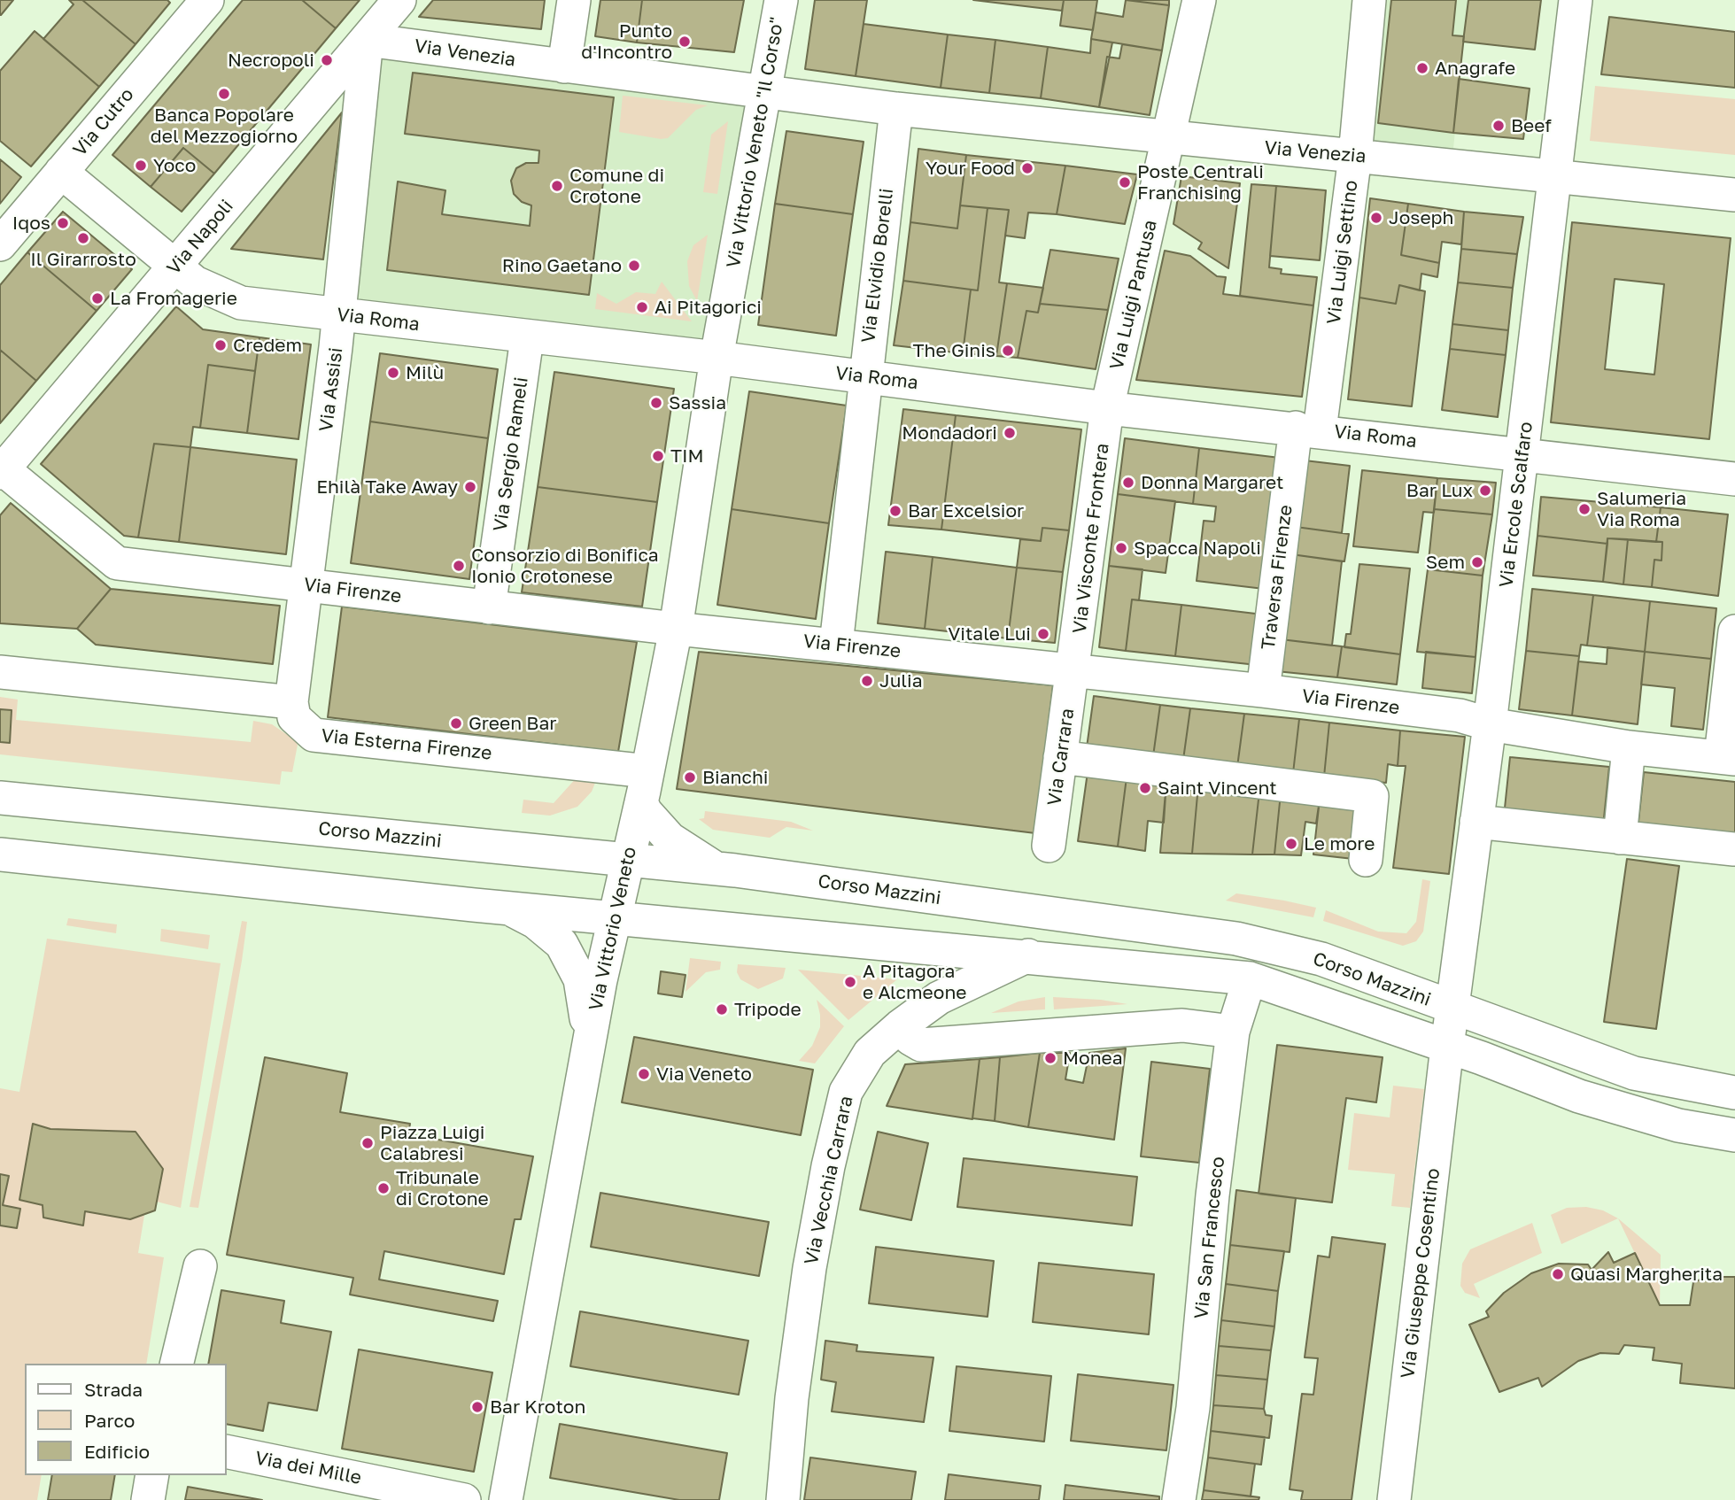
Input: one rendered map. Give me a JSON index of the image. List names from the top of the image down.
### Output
{
  "streets": {
    "street": [
      "Via Venezia",
      "Via Cutro",
      "Via Vittorio Veneto \"Il Corso\"",
      "Via Napoli",
      "Via Luigi Settino",
      "Via Elvidio Borelli",
      "Via Luigi Pantusa",
      "Via Roma",
      "Via Assisi",
      "Via Sergio Rameli",
      "Via Ercole Scalfaro",
      "Via Visconte Frontera",
      "Traversa Firenze",
      "Via Firenze",
      "Via Esterna Firenze",
      "Via Carrara",
      "Corso Mazzini",
      "Via Vittorio Veneto",
      "Via Vecchia Carrara",
      "Via San Francesco",
      "Via Giuseppe Cosentino",
      "Via dei Mille"
    ]
  },
  "crossings": [
    ["Via Venezia", "Via Vittorio Veneto \"Il Corso\""],
    ["Via Venezia", "Via Napoli"],
    ["Via Venezia", "Via Luigi Settino"],
    ["Via Venezia", "Via Elvidio Borelli"],
    ["Via Venezia", "Via Luigi Pantusa"],
    ["Via Venezia", "Via Assisi"],
    ["Via Venezia", "Via Ercole Scalfaro"],
    ["Via Cutro", "Via Roma"],
    ["Via Vittorio Veneto \"Il Corso\"", "Via Roma"],
    ["Via Vittorio Veneto \"Il Corso\"", "Via Vittorio Veneto"],
    ["Via Napoli", "Via Roma"],
    ["Via Napoli", "Via Assisi"],
    ["Via Napoli", "Via Firenze"],
    ["Via Luigi Settino", "Via Roma"],
    ["Via Luigi Settino", "Traversa Firenze"],
    ["Via Elvidio Borelli", "Via Roma"],
    ["Via Elvidio Borelli", "Via Firenze"],
    ["Via Luigi Pantusa", "Via Roma"],
    ["Via Luigi Pantusa", "Via Visconte Frontera"],
    ["Via Roma", "Via Assisi"],
    ["Via Roma", "Via Sergio Rameli"],
    ["Via Roma", "Via Ercole Scalfaro"],
    ["Via Roma", "Via Visconte Frontera"],
    ["Via Roma", "Traversa Firenze"],
    ["Via Roma", "Via Vittorio Veneto"],
    ["Via Assisi", "Via Firenze"],
    ["Via Assisi", "Via Esterna Firenze"],
    ["Via Sergio Rameli", "Via Firenze"],
    ["Via Ercole Scalfaro", "Via Firenze"],
    ["Via Ercole Scalfaro", "Corso Mazzini"],
    ["Via Ercole Scalfaro", "Via Giuseppe Cosentino"],
    ["Via Visconte Frontera", "Via Firenze"],
    ["Via Visconte Frontera", "Via Carrara"],
    ["Traversa Firenze", "Via Firenze"],
    ["Via Firenze", "Via Carrara"],
    ["Via Firenze", "Via Vittorio Veneto"],
    ["Via Esterna Firenze", "Via Vittorio Veneto"],
    ["Corso Mazzini", "Via Vittorio Veneto"],
    ["Corso Mazzini", "Via Vecchia Carrara"],
    ["Corso Mazzini", "Via San Francesco"],
    ["Corso Mazzini", "Via Giuseppe Cosentino"]
  ],
  "places": [
    "Punto d'Incontro",
    "Necropoli",
    "Anagrafe",
    "Banca Popolare del Mezzogiorno",
    "Beef",
    "Yoco",
    "Your Food",
    "Poste Centrali Franchising",
    "Comune di Crotone",
    "Joseph",
    "Iqos",
    "Il Girarrosto",
    "Rino Gaetano",
    "La Fromagerie",
    "Ai Pitagorici",
    "Credem",
    "The Ginis",
    "Milù",
    "Sassia",
    "Mondadori",
    "TIM",
    "Donna Margaret",
    "Ehilà Take Away",
    "Bar Lux",
    "Salumeria Via Roma",
    "Bar Excelsior",
    "Spacca Napoli",
    "Sem",
    "Consorzio di Bonifica Ionio Crotonese",
    "Vitale Lui",
    "Julia",
    "Green Bar",
    "Bianchi",
    "Saint Vincent",
    "Le more",
    "A Pitagora e Alcmeone",
    "Tripode",
    "Monea",
    "Via Veneto",
    "Piazza Luigi Calabresi",
    "Tribunale di Crotone",
    "Quasi Margherita",
    "Bar Kroton"
  ],
  "legend": ["Strada", "Parco", "Edificio"]
}
